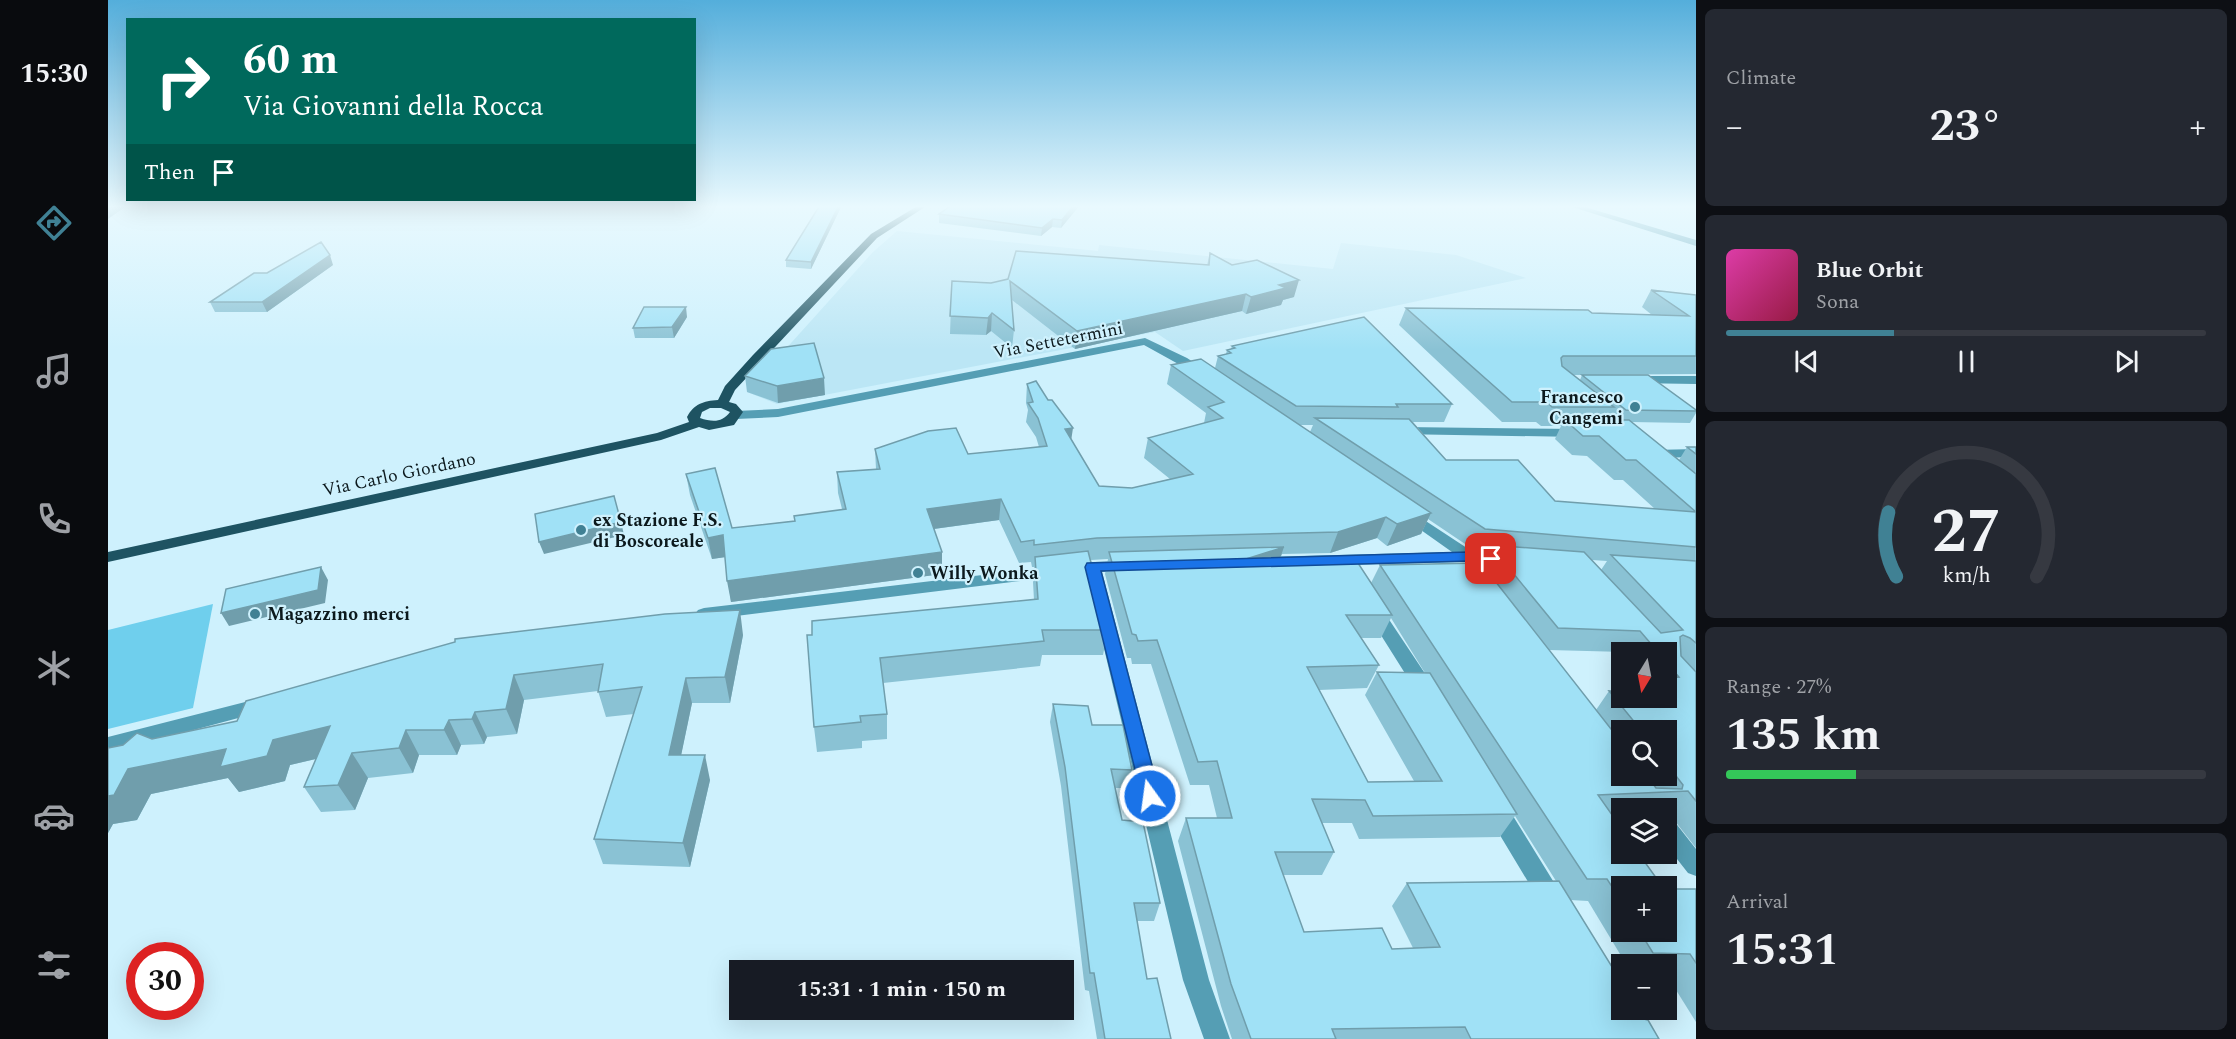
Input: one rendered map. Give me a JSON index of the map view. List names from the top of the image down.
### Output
{
  "streets": {
    "main road": ["Via Carlo Giordano"],
    "street": ["Via Settetermini"]
  },
  "crossings": [
    ["Via Settetermini", "Via Carlo Giordano"]
  ],
  "places": [
    "Francesco Cangemi",
    "ex Stazione F.S. di Boscoreale",
    "Willy Wonka",
    "Magazzino merci"
  ],
  "north": "bottom",
  "page": {
    "tabs": "15:30",
    "tile": [
      "Climate",
      ["Range · 27%", "135 km"],
      ["Arrival", "15:31"]
    ],
    "turn": ["60 m", "Via Giovanni della Rocca"],
    "heat": ["−", "23°", "+"],
    "then": "Then",
    "song": ["Blue Orbit", "Sona"],
    "map_buttons": ["+", "−"],
    "limit": "30",
    "trip": "15:31 · 1 min · 150 m",
    "gauge": ["27", "km/h"]
  }
}
